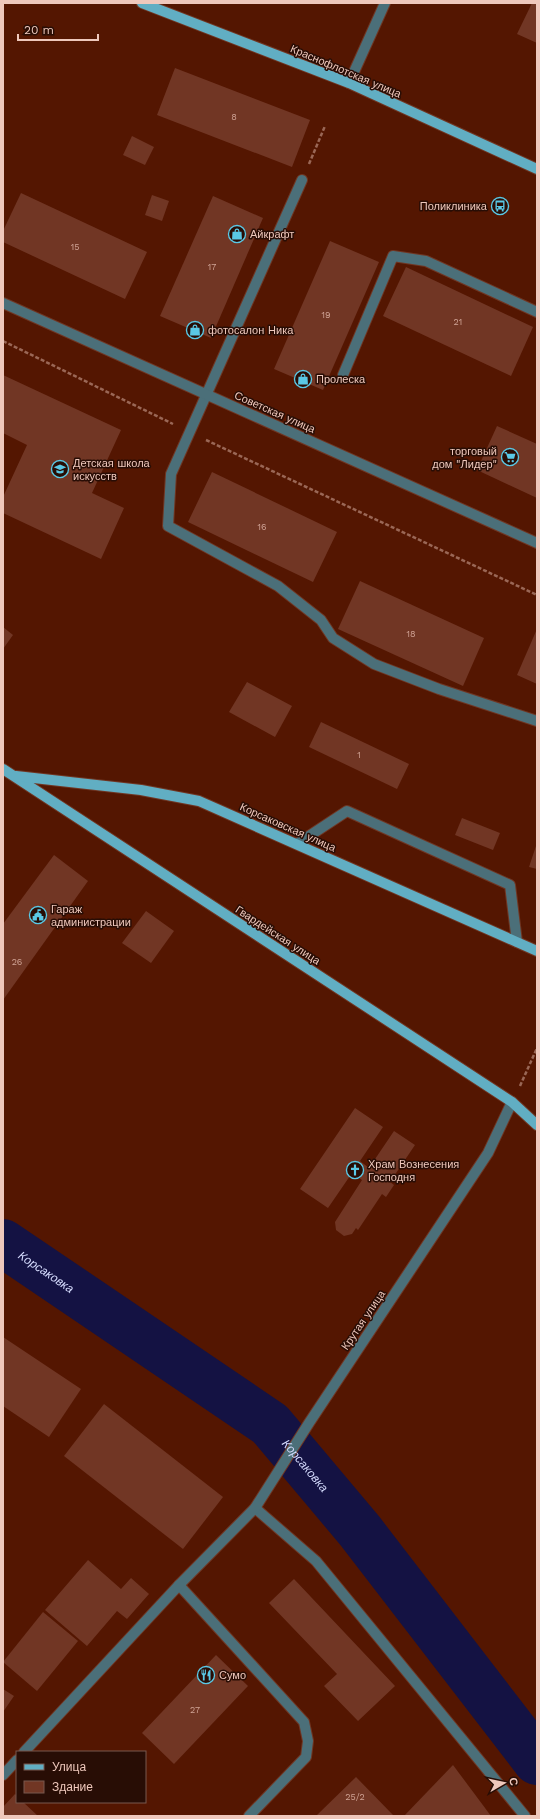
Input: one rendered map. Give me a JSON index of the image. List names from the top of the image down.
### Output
{
  "streets": {
    "main road": ["Краснофлотская улица", "Корсаковская улица", "Гвардейская улица"],
    "street": ["Советская улица", "Крутая улица"]
  },
  "crossings": [
    ["Корсаковская улица", "Гвардейская улица"],
    ["Гвардейская улица", "Крутая улица"]
  ],
  "water": ["Корсаковка"],
  "places": {
    "bus stop": ["Поликлиника"],
    "shop": ["Айкрафт", "фотосалон Ника", "Пролеска"],
    "supermarket": ["торговый дом \"Лидер\""],
    "school or university": ["Детская школа искусств"],
    "public building": ["Гараж администрации"],
    "church": ["Храм Вознесения Господня"],
    "restaurant": ["Сумо"]
  },
  "house_numbers": [
    "8",
    "15",
    "17",
    "19",
    "21",
    "16",
    "18",
    "1",
    "26",
    "27",
    "25/2"
  ],
  "legend": ["Улица", "Здание"],
  "scale_bar": "20 m",
  "north": "right"
}
